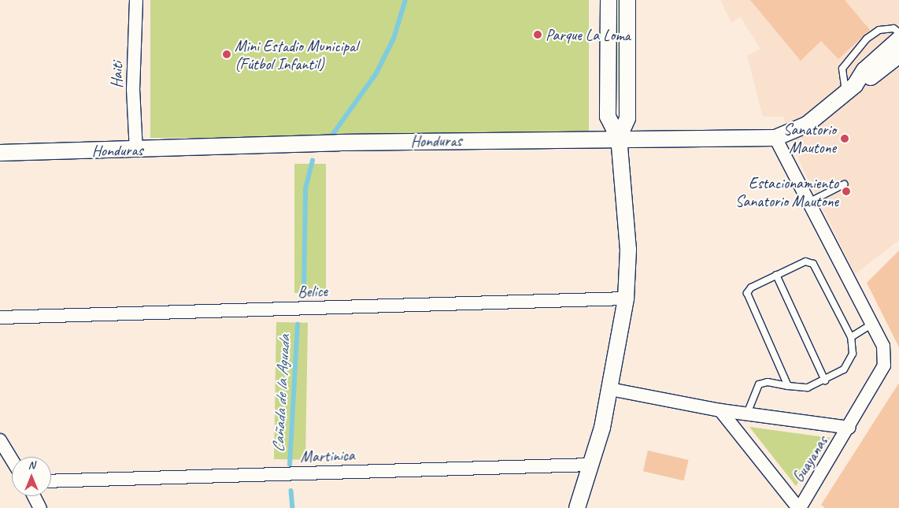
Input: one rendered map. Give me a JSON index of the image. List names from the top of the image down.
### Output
{
  "streets": {
    "street": [
      "Haiti",
      "Honduras",
      "Belice",
      "Martinica",
      "Guayanas"
    ]
  },
  "crossings": [
    ["Haiti", "Honduras"],
    ["Honduras", "Guayanas"]
  ],
  "water": ["Cañada de la Aguada"],
  "places": [
    "Parque La Loma",
    "Mini Estadio Municipal (Fútbol Infantil)",
    "Sanatorio Mautone",
    "Estacionamiento Sanatorio Mautone"
  ],
  "north": "top"
}
